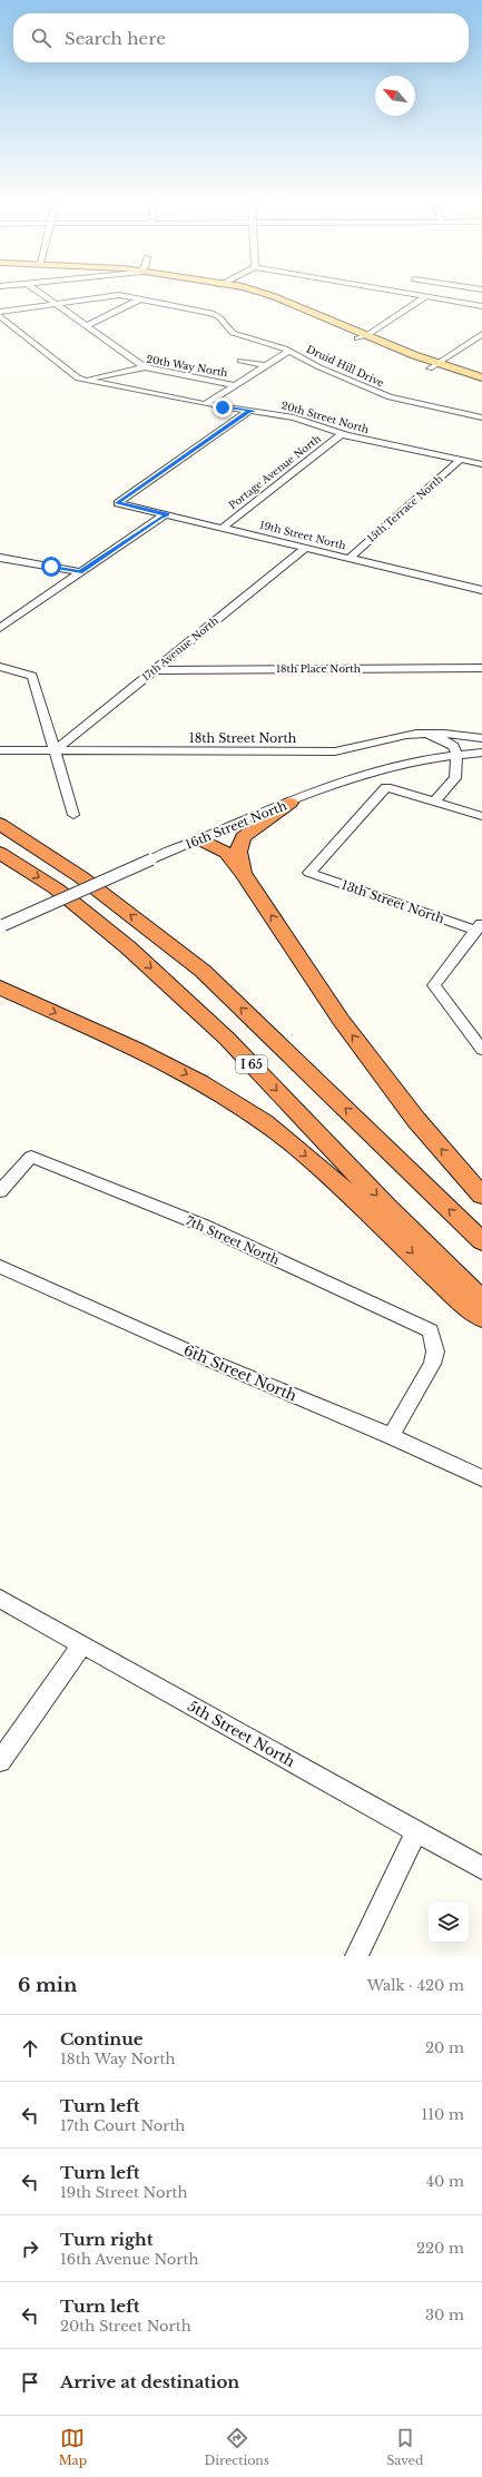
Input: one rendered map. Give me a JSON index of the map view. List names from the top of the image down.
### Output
{
  "streets": {
    "highway": ["I 65"],
    "street": [
      "20th Way North",
      "Druid Hill Drive",
      "20th Street North",
      "Portage Avenue North",
      "15th Terrace North",
      "19th Street North",
      "17th Avenue North",
      "18th Place North",
      "18th Street North",
      "16th Street North",
      "13th Street North",
      "7th Street North",
      "6th Street North",
      "5th Street North"
    ]
  },
  "crossings": [
    ["20th Way North", "20th Street North"],
    ["20th Street North", "Portage Avenue North"],
    ["20th Street North", "15th Terrace North"],
    ["20th Street North", "19th Street North"],
    ["Portage Avenue North", "19th Street North"],
    ["15th Terrace North", "19th Street North"],
    ["19th Street North", "17th Avenue North"],
    ["17th Avenue North", "18th Place North"],
    ["17th Avenue North", "18th Street North"],
    ["7th Street North", "6th Street North"]
  ],
  "north": "top left",
  "page": {
    "search": "Search here",
    "heading": ["6 min", "Walk · 420 m"],
    "list": [
      ["Continue", "18th Way North", "20 m"],
      ["Turn left", "17th Court North", "110 m"],
      ["Turn left", "19th Street North", "40 m"],
      ["Turn right", "16th Avenue North", "220 m"],
      ["Turn left", "20th Street North", "30 m"],
      "Arrive at destination"
    ],
    "nav": ["Map", "Directions", "Saved"]
  }
}
